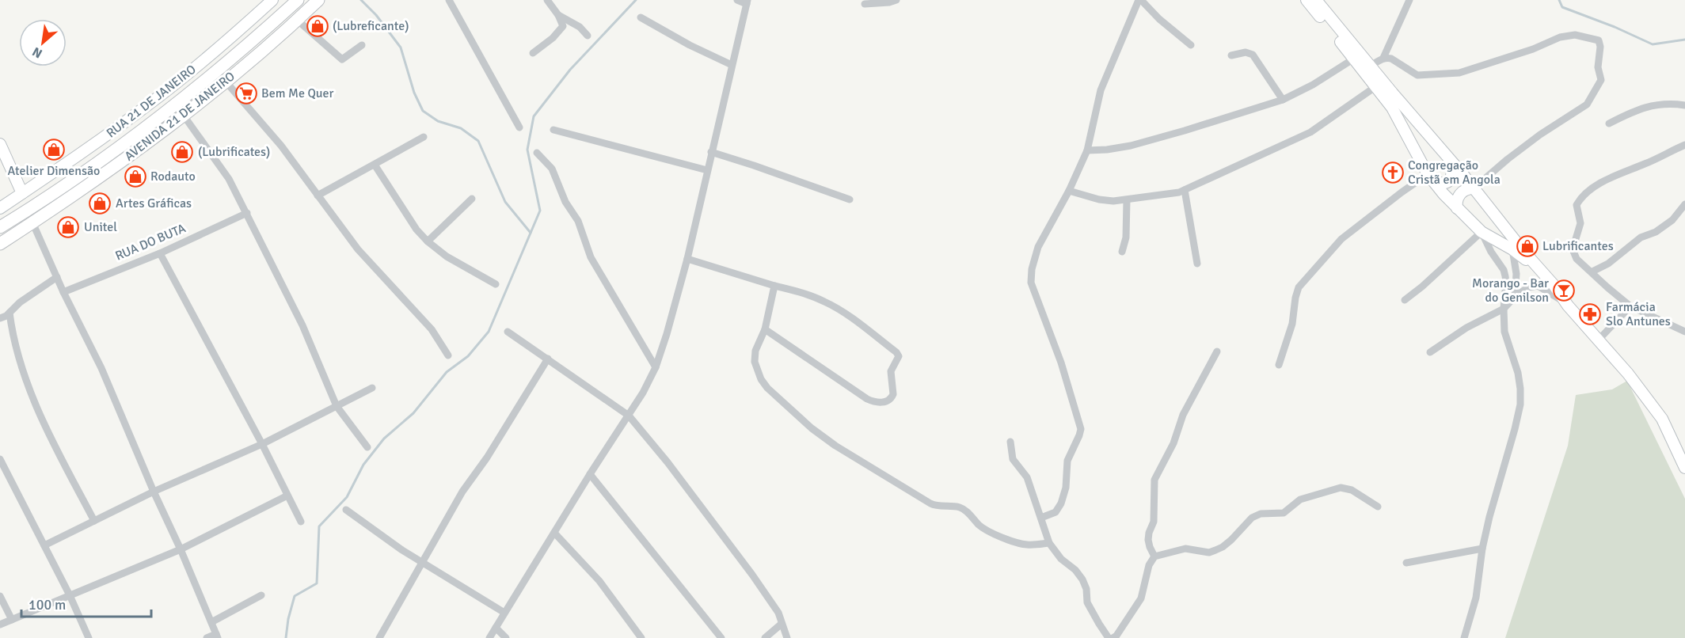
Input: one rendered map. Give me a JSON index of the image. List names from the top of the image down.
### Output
{
  "streets": {
    "main road": ["AVENIDA 21 DE JANEIRO"],
    "street": ["RUA 21 DE JANEIRO", "RUA DO BUTA"]
  },
  "places": {
    "shop": [
      "(Lubreficante)",
      "Atelier Dimensão",
      "(Lubrificates)",
      "Rodauto",
      "Artes Gráficas",
      "Unitel",
      "Lubrificantes"
    ],
    "supermarket": ["Bem Me Quer"],
    "church": ["Congregação Cristã em Angola"],
    "bar": ["Morango - Bar do Genilson"],
    "pharmacy": ["Farmácia Slo Antunes"]
  },
  "scale_bar": "100 m",
  "north": "bottom left"
}
